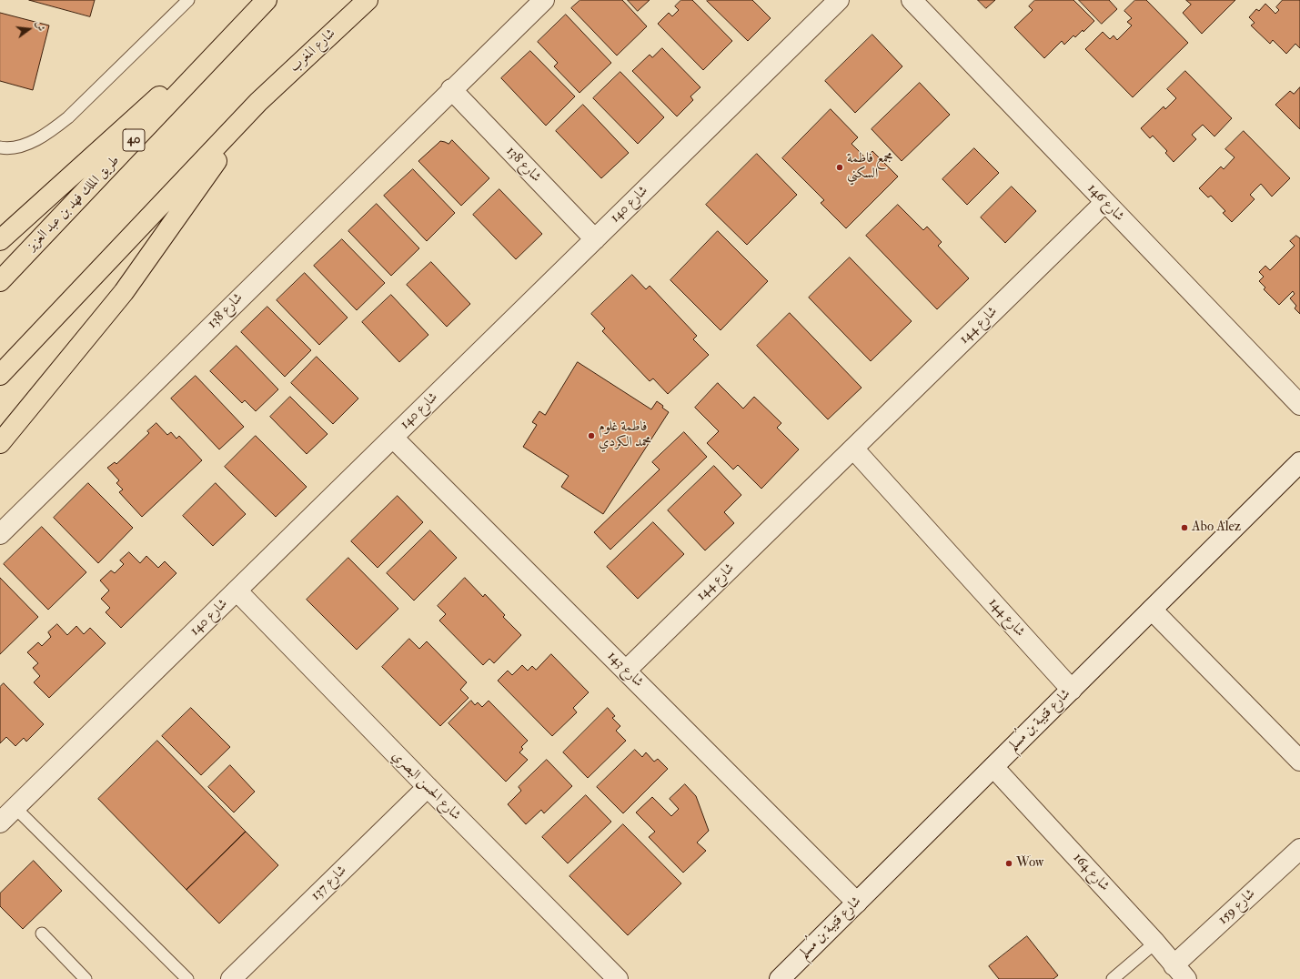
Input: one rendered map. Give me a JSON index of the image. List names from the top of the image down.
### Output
{
  "streets": {
    "highway": ["شارع المغرب", "40", "طريق الملك فهد بن عبد العزيز"],
    "street": [
      "شارع 138",
      "شارع 146",
      "شارع 140",
      "شارع 144",
      "شارع 143",
      "شارع قتيبة بن مُسلم",
      "شارع الحسن البصري",
      "شارع 164",
      "شارع 137",
      "شارع 159"
    ]
  },
  "crossings": [
    ["شارع 138", "شارع 140"],
    ["شارع 146", "شارع 144"],
    ["شارع 140", "شارع 143"],
    ["شارع 140", "شارع الحسن البصري"],
    ["شارع 144", "شارع 143"],
    ["شارع 144", "شارع قتيبة بن مُسلم"],
    ["شارع 143", "شارع قتيبة بن مُسلم"],
    ["شارع قتيبة بن مُسلم", "شارع 164"],
    ["شارع الحسن البصري", "شارع 137"],
    ["شارع 164", "شارع 159"]
  ],
  "places": [
    "مجمع فاطمة السكني",
    "فاطمة غلوم محمد الكردي",
    "Abo Alez",
    "Wow"
  ],
  "north": "right"
}
